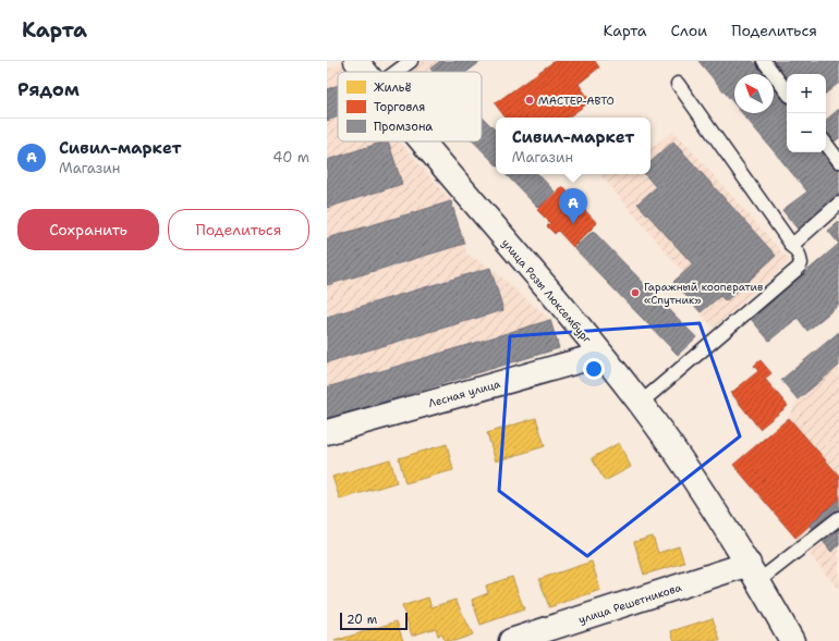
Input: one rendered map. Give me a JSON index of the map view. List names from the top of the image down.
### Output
{
  "streets": {
    "street": ["улица Розы Люксембург", "Лесная улица", "улица Решетникова"]
  },
  "crossings": [
    ["улица Розы Люксембург", "Лесная улица"],
    ["улица Розы Люксембург", "улица Решетникова"]
  ],
  "places": ["МАСТЕР-АВТО", "Гаражный кооператив «Спутник»"],
  "legend": ["Жильё", "Торговля", "Промзона"],
  "scale_bar": "20 m",
  "north": "top left",
  "page": {
    "header": "Карта",
    "nav": ["Карта", "Слои", "Поделиться"],
    "heading": "Рядом",
    "map_buttons": ["+", "−"],
    "list": [
      {
        "mark": "A",
        "name": "Сивил-маркет",
        "note": "Магазин",
        "value": "40 m"
      }
    ],
    "popup": ["Сивил-маркет", "Магазин"],
    "pins": "A",
    "buttons": ["Сохранить", "Поделиться"],
    "scale": "20 m"
  }
}
